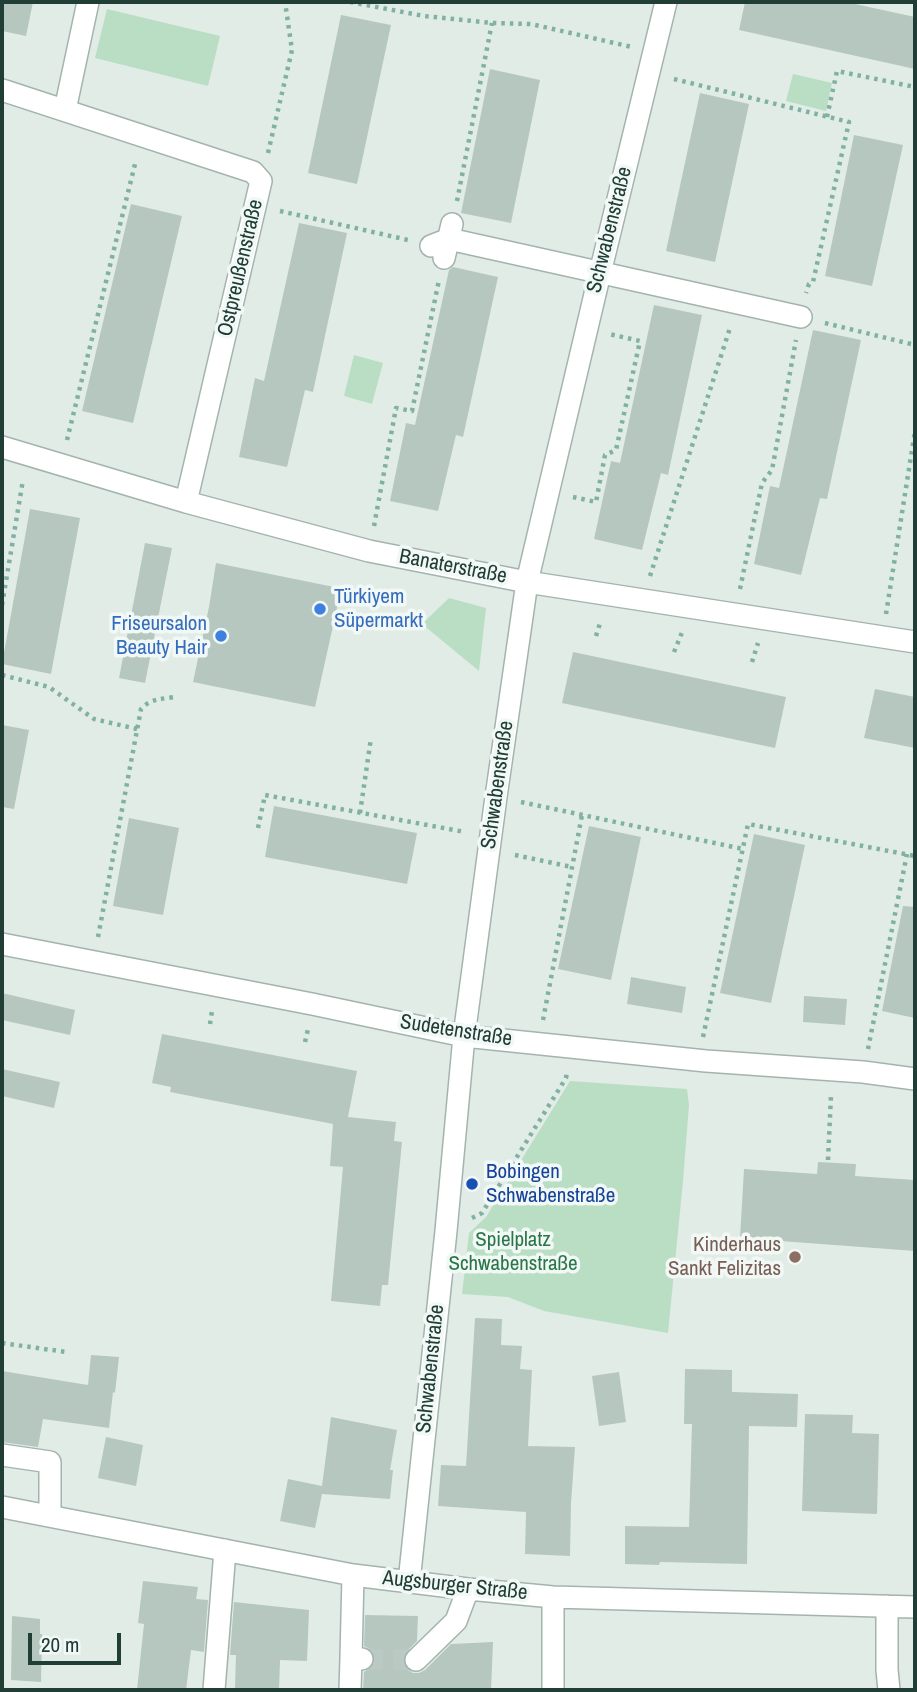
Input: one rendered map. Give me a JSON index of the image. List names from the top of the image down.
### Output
{
  "streets": {
    "street": [
      "Schwabenstraße",
      "Ostpreußenstraße",
      "Banaterstraße",
      "Sudetenstraße",
      "Augsburger Straße"
    ]
  },
  "crossings": [
    ["Schwabenstraße", "Banaterstraße"],
    ["Schwabenstraße", "Sudetenstraße"],
    ["Schwabenstraße", "Augsburger Straße"],
    ["Ostpreußenstraße", "Banaterstraße"]
  ],
  "parks": ["Spielplatz Schwabenstraße"],
  "places": [
    "Türkiyem Süpermarkt",
    "Friseursalon Beauty Hair",
    "Bobingen Schwabenstraße",
    "Kinderhaus Sankt Felizitas"
  ],
  "scale_bar": "20 m"
}
